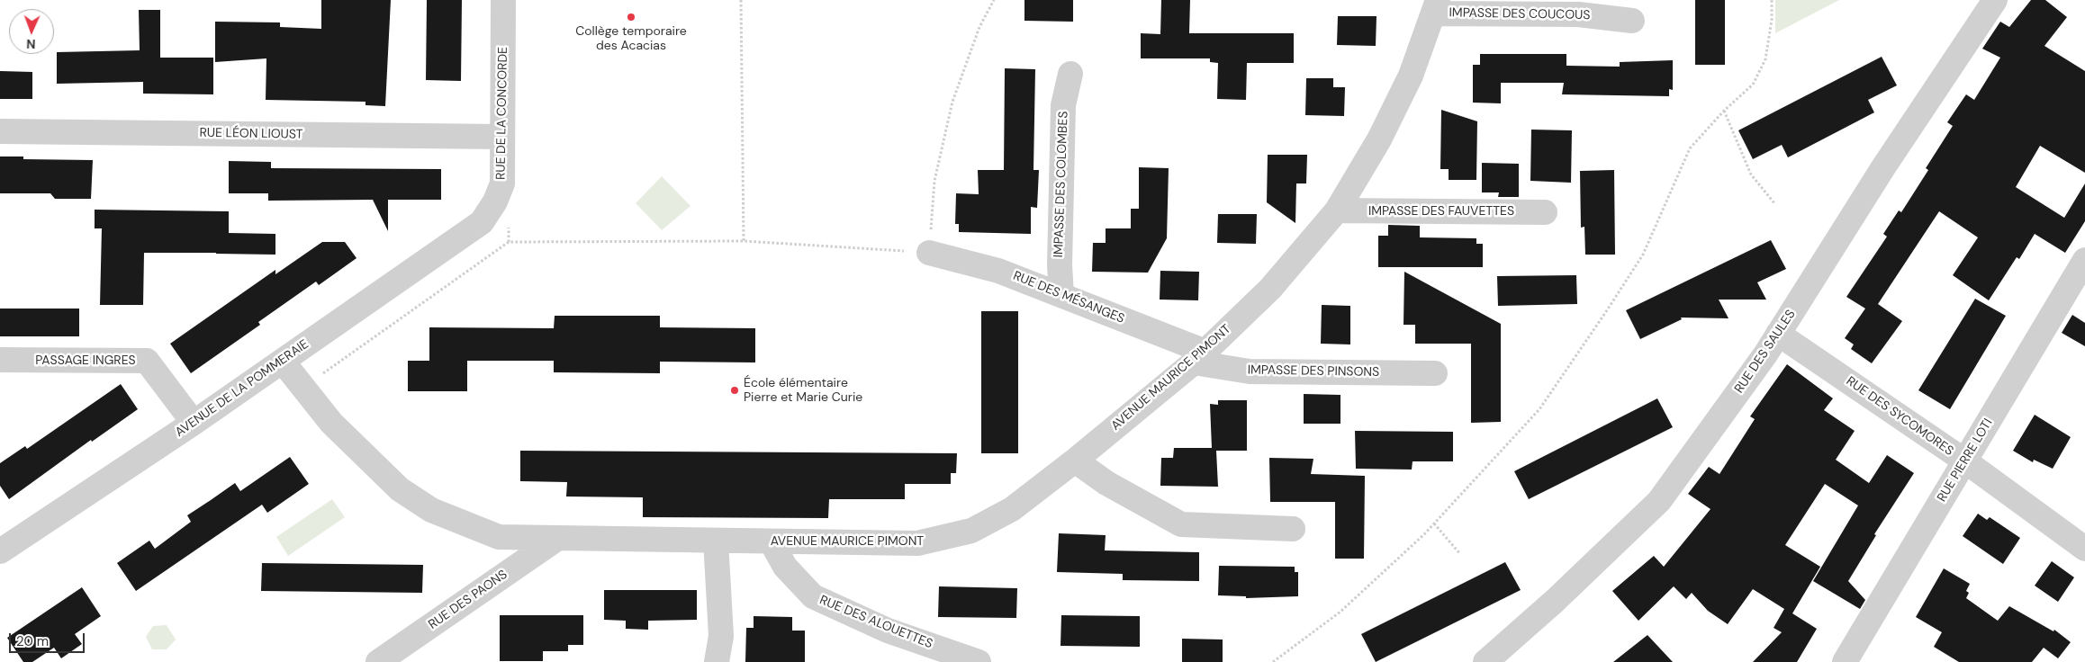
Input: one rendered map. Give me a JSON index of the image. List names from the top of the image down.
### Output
{
  "streets": {
    "street": [
      "IMPASSE DES COUCOUS",
      "RUE DE LA CONCORDE",
      "RUE LÉON LIOUST",
      "IMPASSE DES COLOMBES",
      "IMPASSE DES FAUVETTES",
      "RUE DES MÉSANGES",
      "RUE DES SAULES",
      "PASSAGE INGRES",
      "IMPASSE DES PINSONS",
      "AVENUE MAURICE PIMONT",
      "AVENUE DE LA POMMERAIE",
      "RUE DES SYCOMORES",
      "RUE PIERRE LOTI",
      "RUE DES PAONS",
      "RUE DES ALOUETTES"
    ]
  },
  "crossings": [
    ["IMPASSE DES COUCOUS", "AVENUE MAURICE PIMONT"],
    ["RUE DE LA CONCORDE", "RUE LÉON LIOUST"],
    ["RUE DE LA CONCORDE", "AVENUE DE LA POMMERAIE"],
    ["IMPASSE DES COLOMBES", "RUE DES MÉSANGES"],
    ["IMPASSE DES FAUVETTES", "AVENUE MAURICE PIMONT"],
    ["RUE DES MÉSANGES", "IMPASSE DES PINSONS"],
    ["RUE DES MÉSANGES", "AVENUE MAURICE PIMONT"],
    ["RUE DES SAULES", "RUE DES SYCOMORES"],
    ["PASSAGE INGRES", "AVENUE DE LA POMMERAIE"],
    ["IMPASSE DES PINSONS", "AVENUE MAURICE PIMONT"],
    ["AVENUE MAURICE PIMONT", "AVENUE DE LA POMMERAIE"],
    ["AVENUE MAURICE PIMONT", "RUE DES PAONS"],
    ["AVENUE MAURICE PIMONT", "RUE DES ALOUETTES"],
    ["RUE DES SYCOMORES", "RUE PIERRE LOTI"]
  ],
  "places": ["Collège temporaire des Acacias", "École élémentaire Pierre et Marie Curie"],
  "scale_bar": "20 m",
  "north": "bottom"
}
